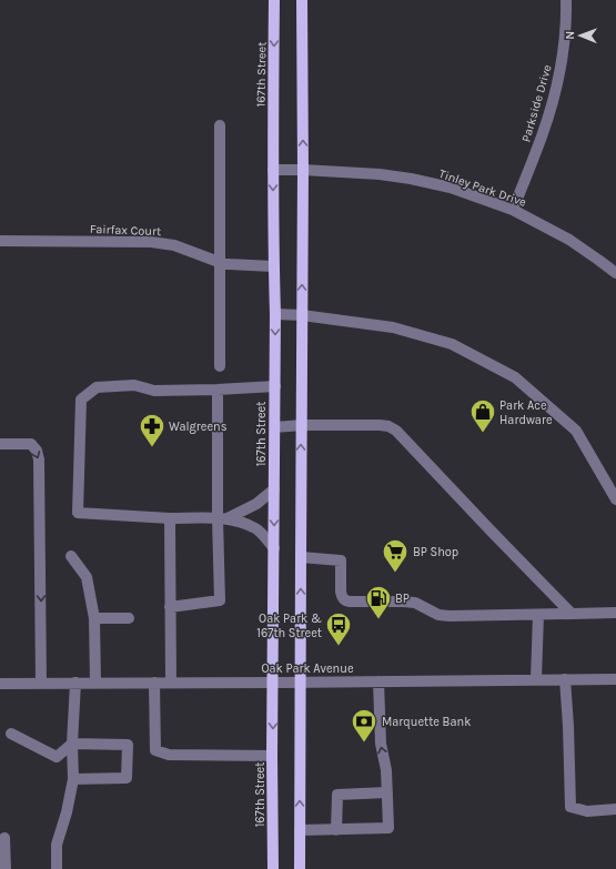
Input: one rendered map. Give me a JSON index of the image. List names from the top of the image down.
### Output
{
  "streets": {
    "main road": ["167th Street"],
    "street": [
      "Parkside Drive",
      "Tinley Park Drive",
      "Fairfax Court",
      "Oak Park Avenue"
    ]
  },
  "crossings": [
    ["167th Street", "Tinley Park Drive"],
    ["167th Street", "Fairfax Court"],
    ["167th Street", "Oak Park Avenue"],
    ["Parkside Drive", "Tinley Park Drive"]
  ],
  "places": {
    "shop": ["Park Ace Hardware"],
    "pharmacy": ["Walgreens"],
    "supermarket": ["BP Shop"],
    "fuel station": ["BP"],
    "bus stop": ["Oak Park & 167th Street"],
    "bank": ["Marquette Bank"]
  },
  "north": "left"
}
